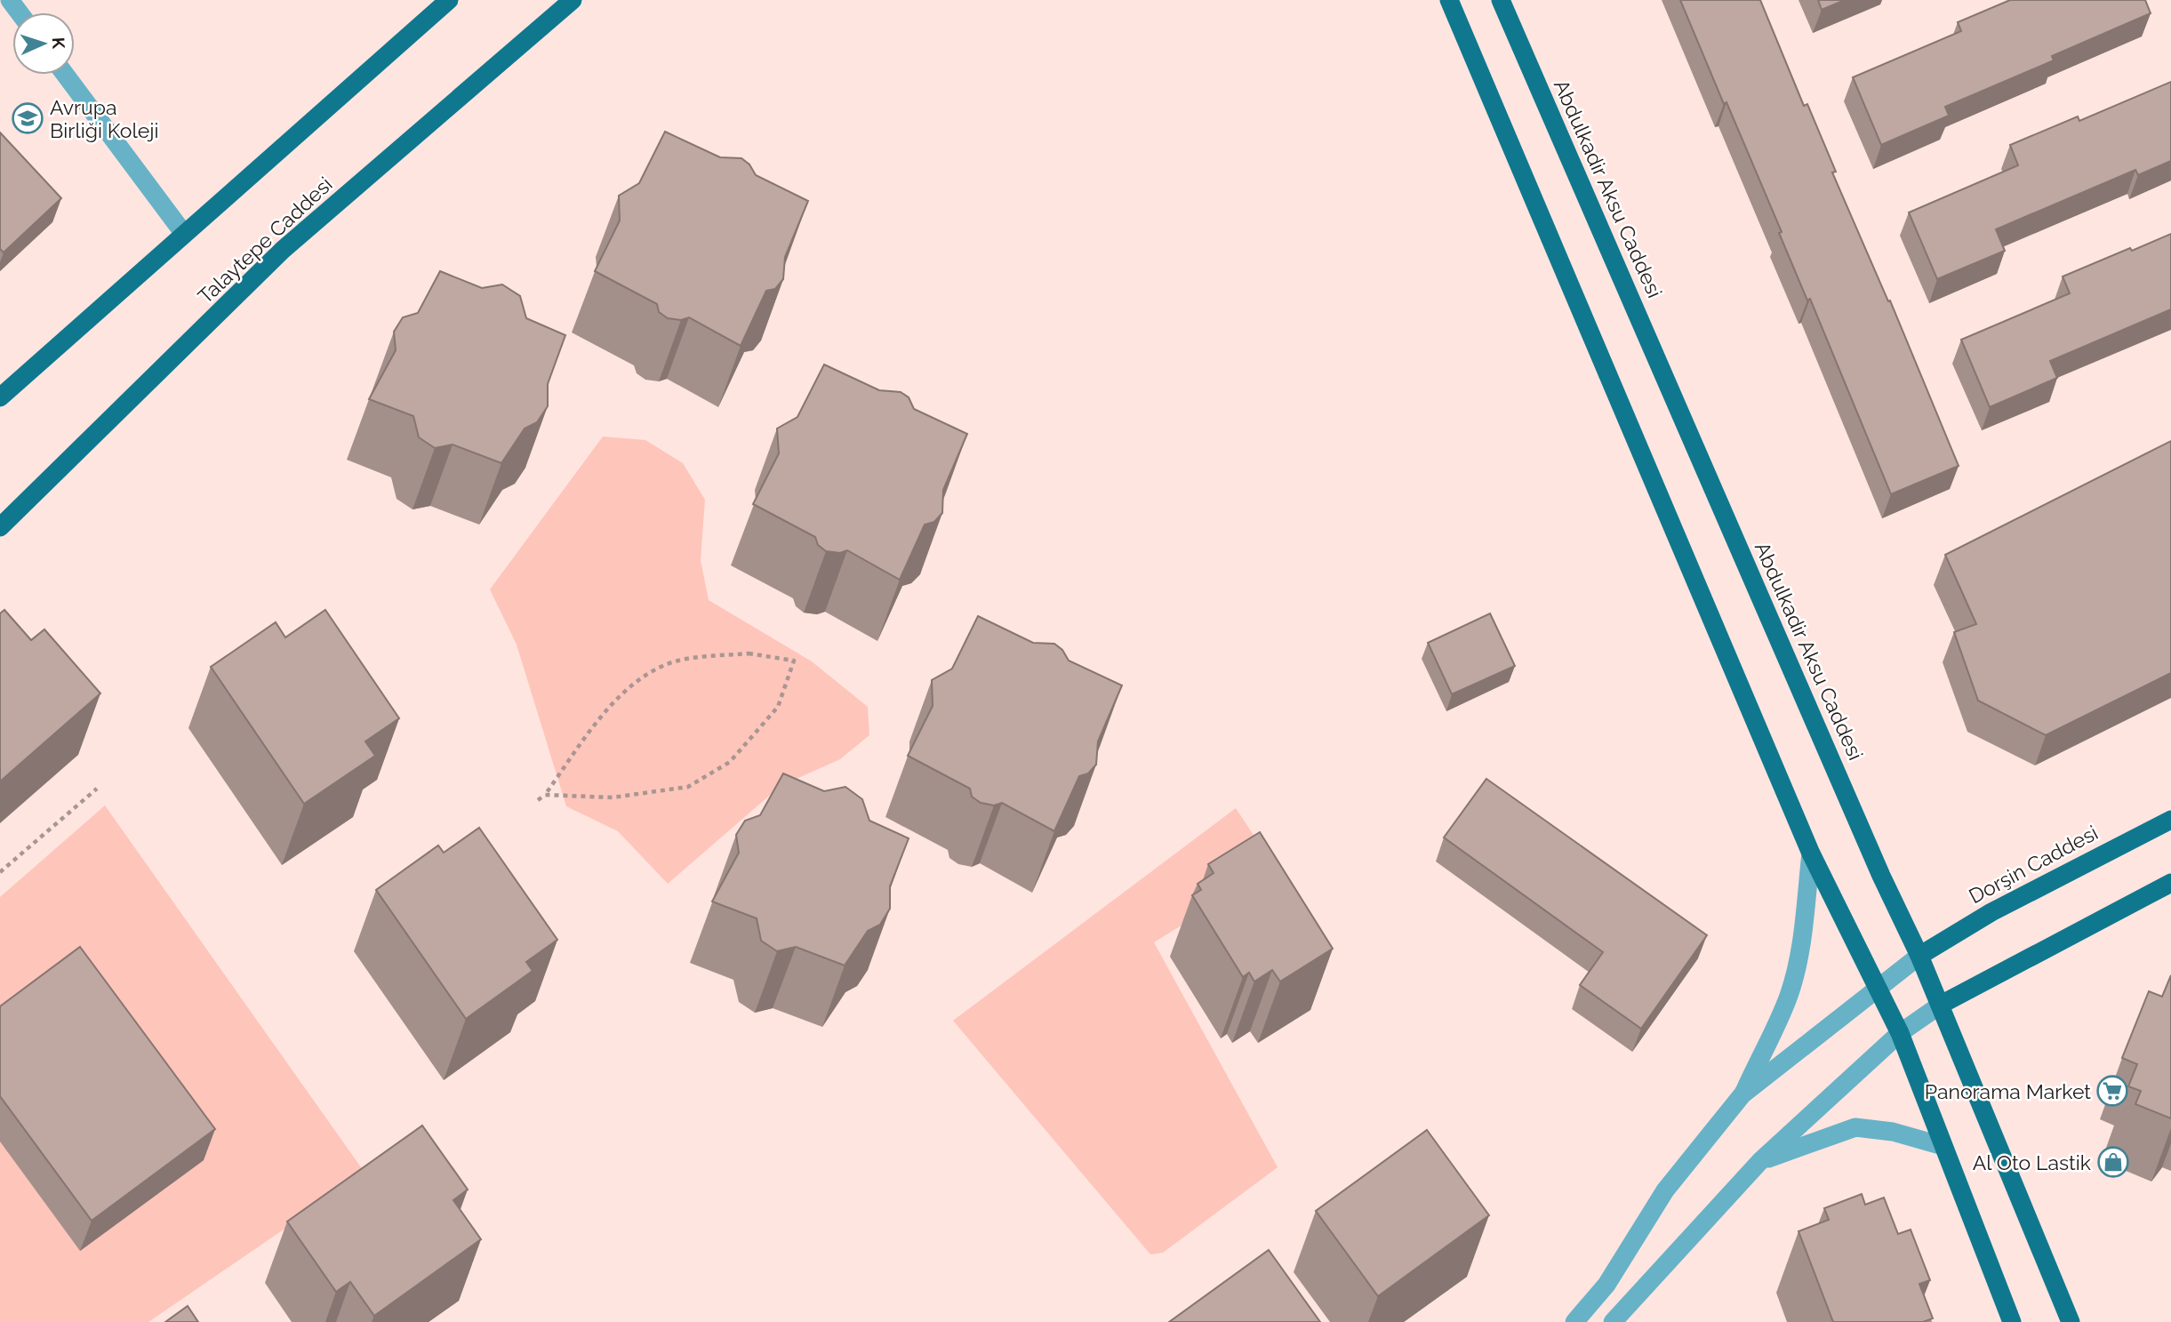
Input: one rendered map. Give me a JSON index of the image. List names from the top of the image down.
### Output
{
  "streets": {
    "main road": ["Abdulkadir Aksu Caddesi", "Talaytepe Caddesi", "Dorşin Caddesi"]
  },
  "crossings": [
    ["Abdulkadir Aksu Caddesi", "Dorşin Caddesi"]
  ],
  "places": {
    "school or university": ["Avrupa Birliği Koleji"],
    "supermarket": ["Panorama Market"],
    "shop": ["Al Oto Lastik"]
  },
  "north": "right"
}
